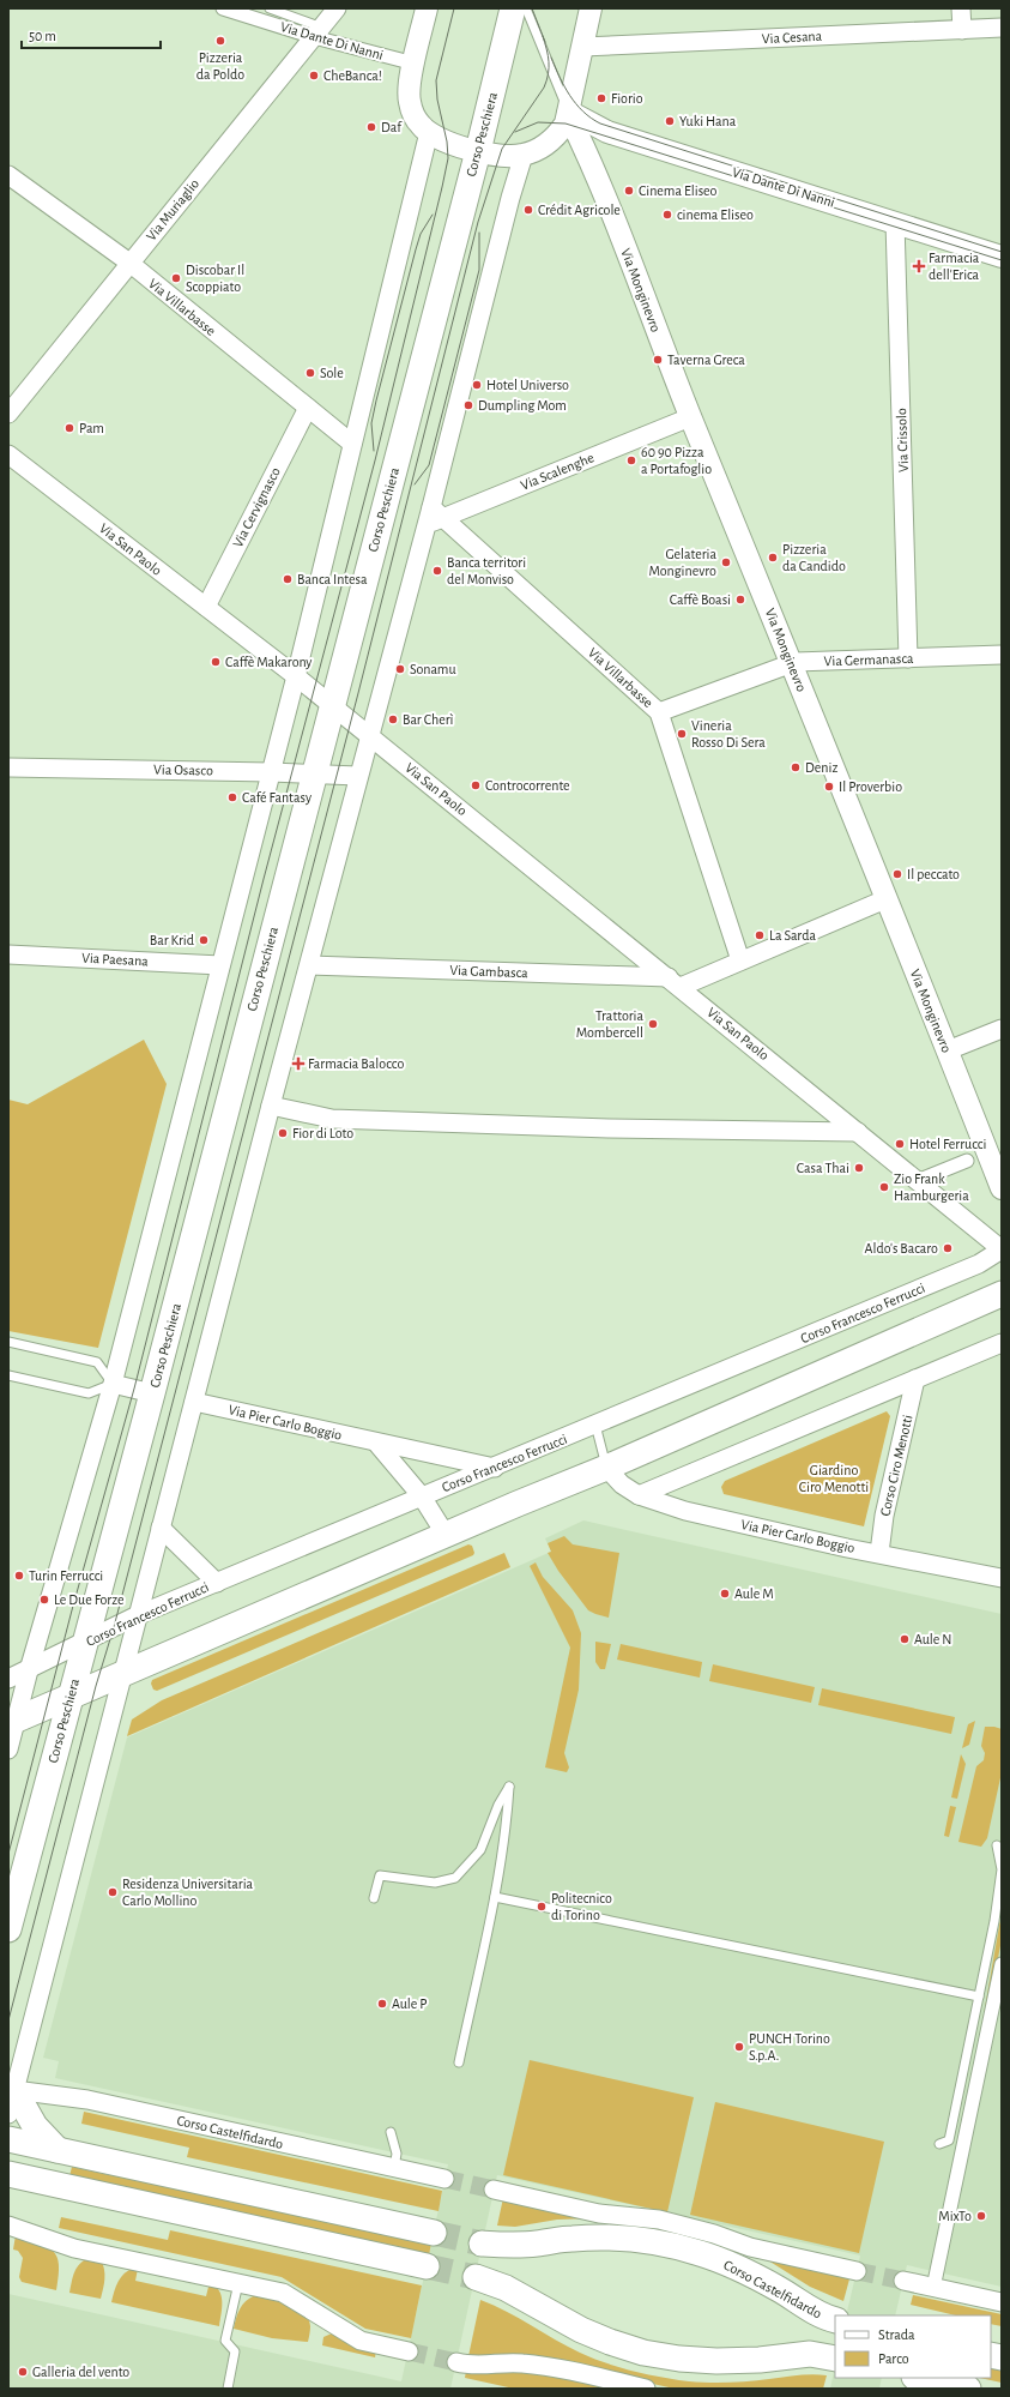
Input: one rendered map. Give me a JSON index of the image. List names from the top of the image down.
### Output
{
  "streets": {
    "main road": ["Corso Peschiera", "Corso Castelfidardo"],
    "street": [
      "Via Cesana",
      "Via Dante Di Nanni",
      "Via Muriaglio",
      "Via Monginevro",
      "Via Villarbasse",
      "Via Crissolo",
      "Via Scalenghe",
      "Via Cervignasco",
      "Via San Paolo",
      "Via Germanasca",
      "Via Osasco",
      "Via Paesana",
      "Via Gambasca",
      "Corso Francesco Ferrucci",
      "Via Pier Carlo Boggio",
      "Corso Ciro Menotti"
    ]
  },
  "crossings": [
    ["Via Dante Di Nanni", "Via Muriaglio"],
    ["Via Dante Di Nanni", "Via Monginevro"],
    ["Via Dante Di Nanni", "Via Crissolo"],
    ["Corso Peschiera", "Via San Paolo"],
    ["Corso Peschiera", "Via Osasco"],
    ["Corso Peschiera", "Corso Francesco Ferrucci"],
    ["Via Muriaglio", "Via Villarbasse"],
    ["Via Monginevro", "Via Scalenghe"],
    ["Via Monginevro", "Via Germanasca"],
    ["Via Monginevro", "Via Gambasca"],
    ["Via Villarbasse", "Via Scalenghe"],
    ["Via Villarbasse", "Via Cervignasco"],
    ["Via Villarbasse", "Via Germanasca"],
    ["Via Villarbasse", "Via Gambasca"],
    ["Via Crissolo", "Via Germanasca"],
    ["Via Scalenghe", "Via San Paolo"],
    ["Via Cervignasco", "Via San Paolo"],
    ["Via San Paolo", "Via Gambasca"],
    ["Via San Paolo", "Corso Francesco Ferrucci"],
    ["Corso Francesco Ferrucci", "Via Pier Carlo Boggio"],
    ["Via Pier Carlo Boggio", "Corso Ciro Menotti"]
  ],
  "parks": ["Giardino Ciro Menotti"],
  "places": {
    "other": [
      "Pizzeria da Poldo",
      "CheBanca!",
      "Fiorio",
      "Yuki Hana",
      "Daf",
      "Cinema Eliseo",
      "Crédit Agricole",
      "cinema Eliseo",
      "Discobar Il Scoppiato",
      "Taverna Greca",
      "Sole",
      "Hotel Universo",
      "Dumpling Mom",
      "Pam",
      "60 90 Pizza a Portafoglio",
      "Pizzeria da Candido",
      "Gelateria Monginevro",
      "Banca territori del Monviso",
      "Banca Intesa",
      "Caffè Boasi",
      "Caffè Makarony",
      "Sonamu",
      "Bar Cherì",
      "Vineria Rosso Di Sera",
      "Deniz",
      "Controcorrente",
      "Il Proverbio",
      "Café Fantasy",
      "Il peccato",
      "La Sarda",
      "Bar Krid",
      "Trattoria Mombercell",
      "Fior di Loto",
      "Hotel Ferrucci",
      "Casa Thai",
      "Zio Frank Hamburgeria",
      "Aldo's Bacaro",
      "Turin Ferrucci",
      "Aule M",
      "Le Due Forze",
      "Aule N",
      "Residenza Universitaria Carlo Mollino",
      "Politecnico di Torino",
      "Aule P",
      "PUNCH Torino S.p.A.",
      "MixTo",
      "Galleria del vento"
    ],
    "health": ["Farmacia dell'Erica", "Farmacia Balocco"]
  },
  "legend": ["Strada", "Parco"],
  "scale_bar": "50 m"
}
